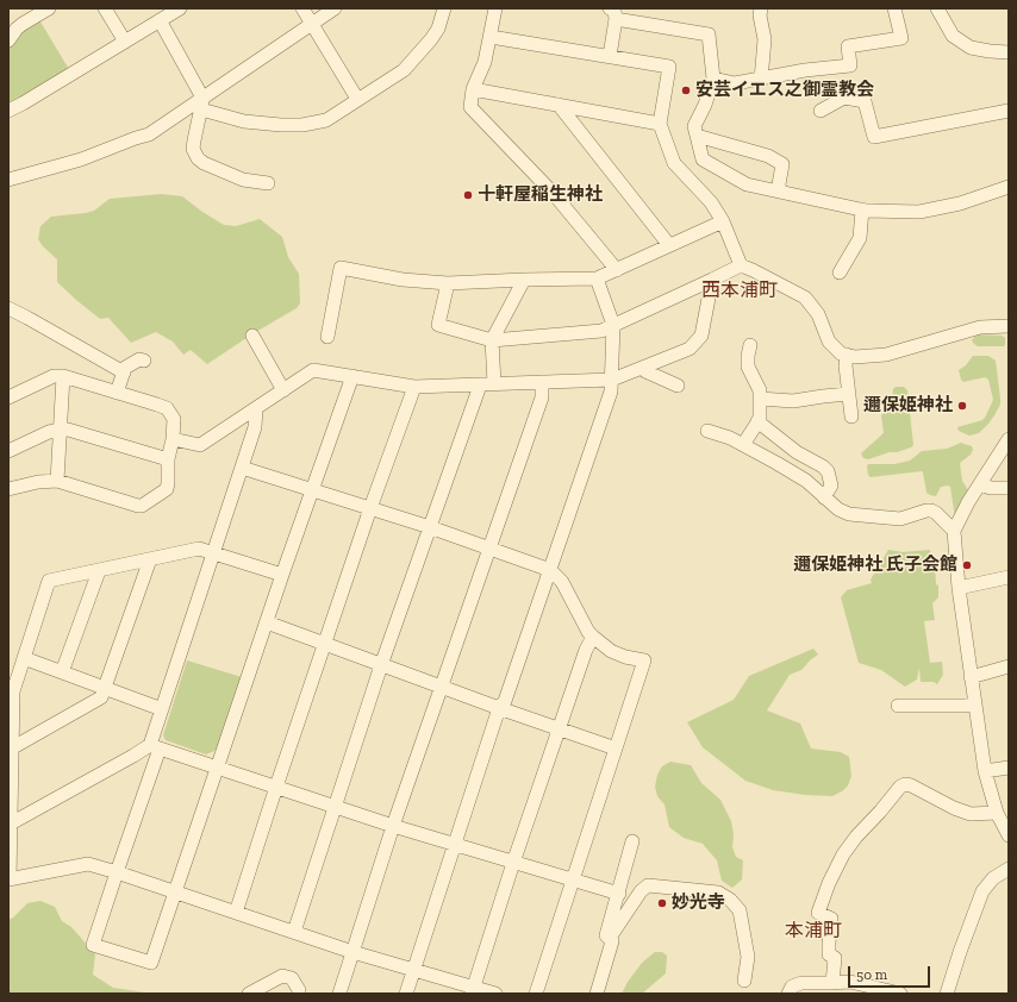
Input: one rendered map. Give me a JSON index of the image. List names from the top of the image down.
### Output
{
  "districts": ["西本浦町", "本浦町"],
  "places": [
    "安芸イエス之御霊教会",
    "十軒屋稲生神社",
    "邇保姫神社",
    "邇保姫神社 氏子会館",
    "妙光寺"
  ],
  "scale_bar": "50 m"
}
